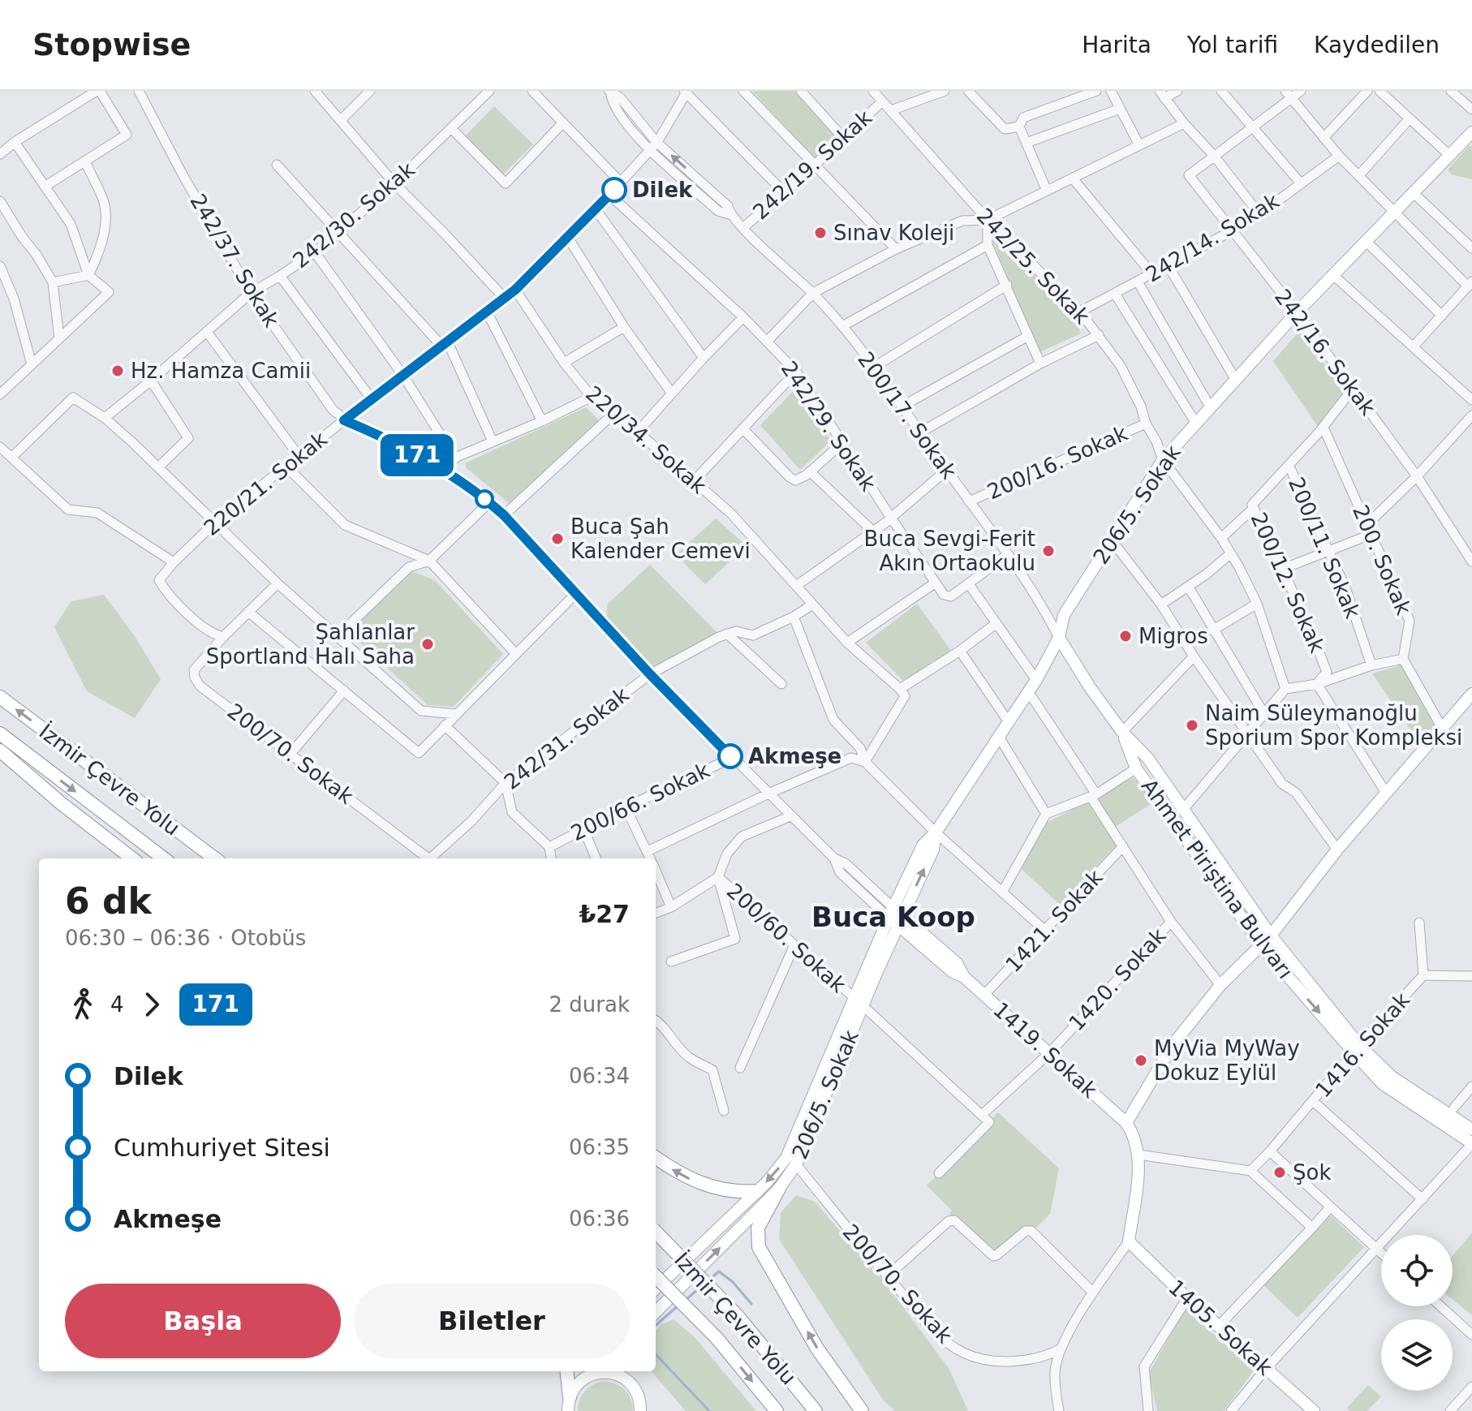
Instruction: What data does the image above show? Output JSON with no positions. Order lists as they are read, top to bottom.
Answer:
{
  "streets": {
    "highway": ["İzmir Çevre Yolu"],
    "main road": [
      "206/5. Sokak",
      "Ahmet Piriştina Bulvarı",
      "1419. Sokak",
      "1405. Sokak"
    ],
    "street": [
      "242/19. Sokak",
      "242/30. Sokak",
      "242/14. Sokak",
      "242/37. Sokak",
      "242/25. Sokak",
      "242/16. Sokak",
      "200/17. Sokak",
      "242/29. Sokak",
      "220/34. Sokak",
      "200/16. Sokak",
      "220/21. Sokak",
      "200/11. Sokak",
      "200. Sokak",
      "200/12. Sokak",
      "242/31. Sokak",
      "200/70. Sokak",
      "200/66. Sokak",
      "1421. Sokak",
      "200/60. Sokak",
      "1420. Sokak",
      "1416. Sokak"
    ]
  },
  "crossings": [
    ["242/19. Sokak", "242/25. Sokak"],
    ["242/19. Sokak", "200/17. Sokak"],
    ["242/30. Sokak", "242/37. Sokak"],
    ["242/14. Sokak", "242/25. Sokak"],
    ["242/14. Sokak", "242/16. Sokak"],
    ["242/37. Sokak", "220/21. Sokak"],
    ["242/25. Sokak", "200/16. Sokak"],
    ["242/25. Sokak", "206/5. Sokak"],
    ["242/16. Sokak", "206/5. Sokak"],
    ["200/17. Sokak", "200/16. Sokak"],
    ["200/17. Sokak", "220/21. Sokak"],
    ["200/17. Sokak", "206/5. Sokak"],
    ["200/17. Sokak", "Ahmet Piriştina Bulvarı"],
    ["242/29. Sokak", "220/21. Sokak"],
    ["220/34. Sokak", "220/21. Sokak"],
    ["220/21. Sokak", "200/70. Sokak"],
    ["206/5. Sokak", "200/70. Sokak"],
    ["206/5. Sokak", "Ahmet Piriştina Bulvarı"],
    ["206/5. Sokak", "200/60. Sokak"],
    ["206/5. Sokak", "1419. Sokak"],
    ["Ahmet Piriştina Bulvarı", "1416. Sokak"],
    ["1421. Sokak", "1419. Sokak"],
    ["200/60. Sokak", "1420. Sokak"],
    ["1420. Sokak", "1419. Sokak"]
  ],
  "districts": ["Buca Koop"],
  "places": [
    "Dilek",
    "Sınav Koleji",
    "Hz. Hamza Camii",
    "Buca Şah Kalender Cemevi",
    "Buca Sevgi-Ferit Akın Ortaokulu",
    "Migros",
    "Şahlanlar Sportland Halı Saha",
    "Naim Süleymanoğlu Sporium Spor Kompleksi",
    "Akmeşe",
    "MyVia MyWay Dokuz Eylül",
    "Şok"
  ],
  "lines": ["bus line 171"],
  "page": {
    "header": "Stopwise",
    "nav": ["Harita", "Yol tarifi", "Kaydedilen"],
    "on_map": "171",
    "heading": ["6 dk", "06:30 – 06:36 · Otobüs", "₺27"],
    "legs": ["4", "171", "2 durak"],
    "list": [
      {
        "name": "Dilek",
        "value": "06:34"
      },
      {
        "name": "Cumhuriyet Sitesi",
        "value": "06:35"
      },
      {
        "name": "Akmeşe",
        "value": "06:36"
      }
    ],
    "buttons": ["Başla", "Biletler"]
  }
}
